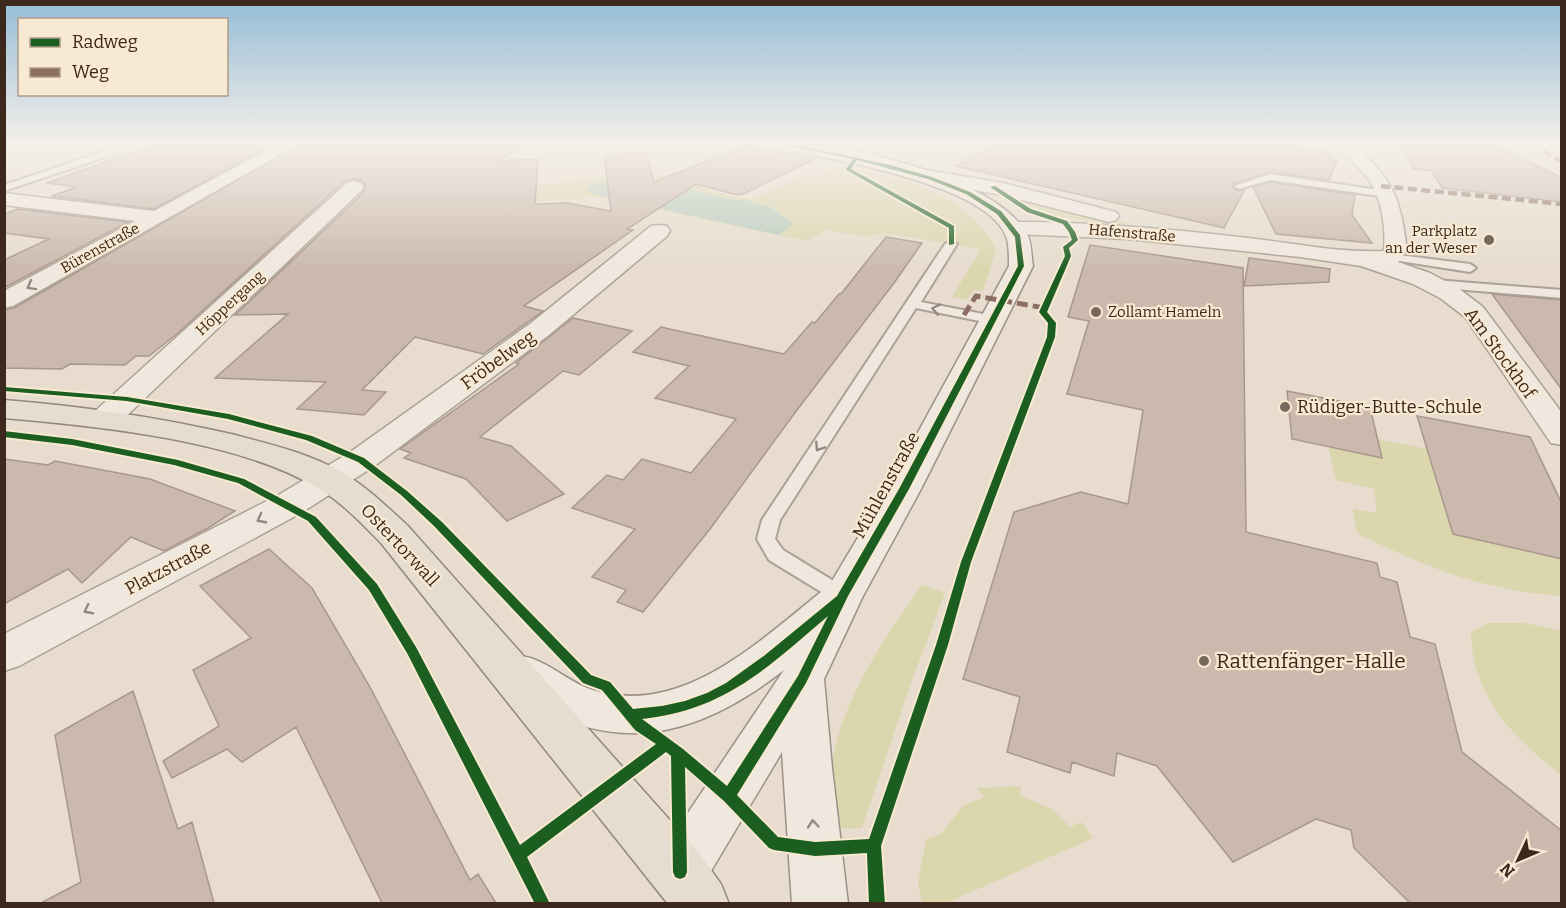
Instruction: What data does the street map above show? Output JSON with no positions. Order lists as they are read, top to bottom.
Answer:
{
  "streets": {
    "main road": ["Ostertorwall"],
    "street": [
      "Hafenstraße",
      "Bürenstraße",
      "Höppergang",
      "Am Stockhof",
      "Fröbelweg",
      "Mühlenstraße",
      "Platzstraße"
    ]
  },
  "crossings": [
    ["Hafenstraße", "Am Stockhof"],
    ["Hafenstraße", "Mühlenstraße"],
    ["Höppergang", "Ostertorwall"],
    ["Fröbelweg", "Ostertorwall"],
    ["Fröbelweg", "Platzstraße"],
    ["Mühlenstraße", "Ostertorwall"],
    ["Ostertorwall", "Platzstraße"]
  ],
  "one_way": ["Bürenstraße", "Platzstraße"],
  "places": [
    "Parkplatz an der Weser",
    "Zollamt Hameln",
    "Rüdiger-Butte-Schule",
    "Rattenfänger-Halle"
  ],
  "legend": ["Radweg", "Weg"],
  "north": "bottom left"
}
